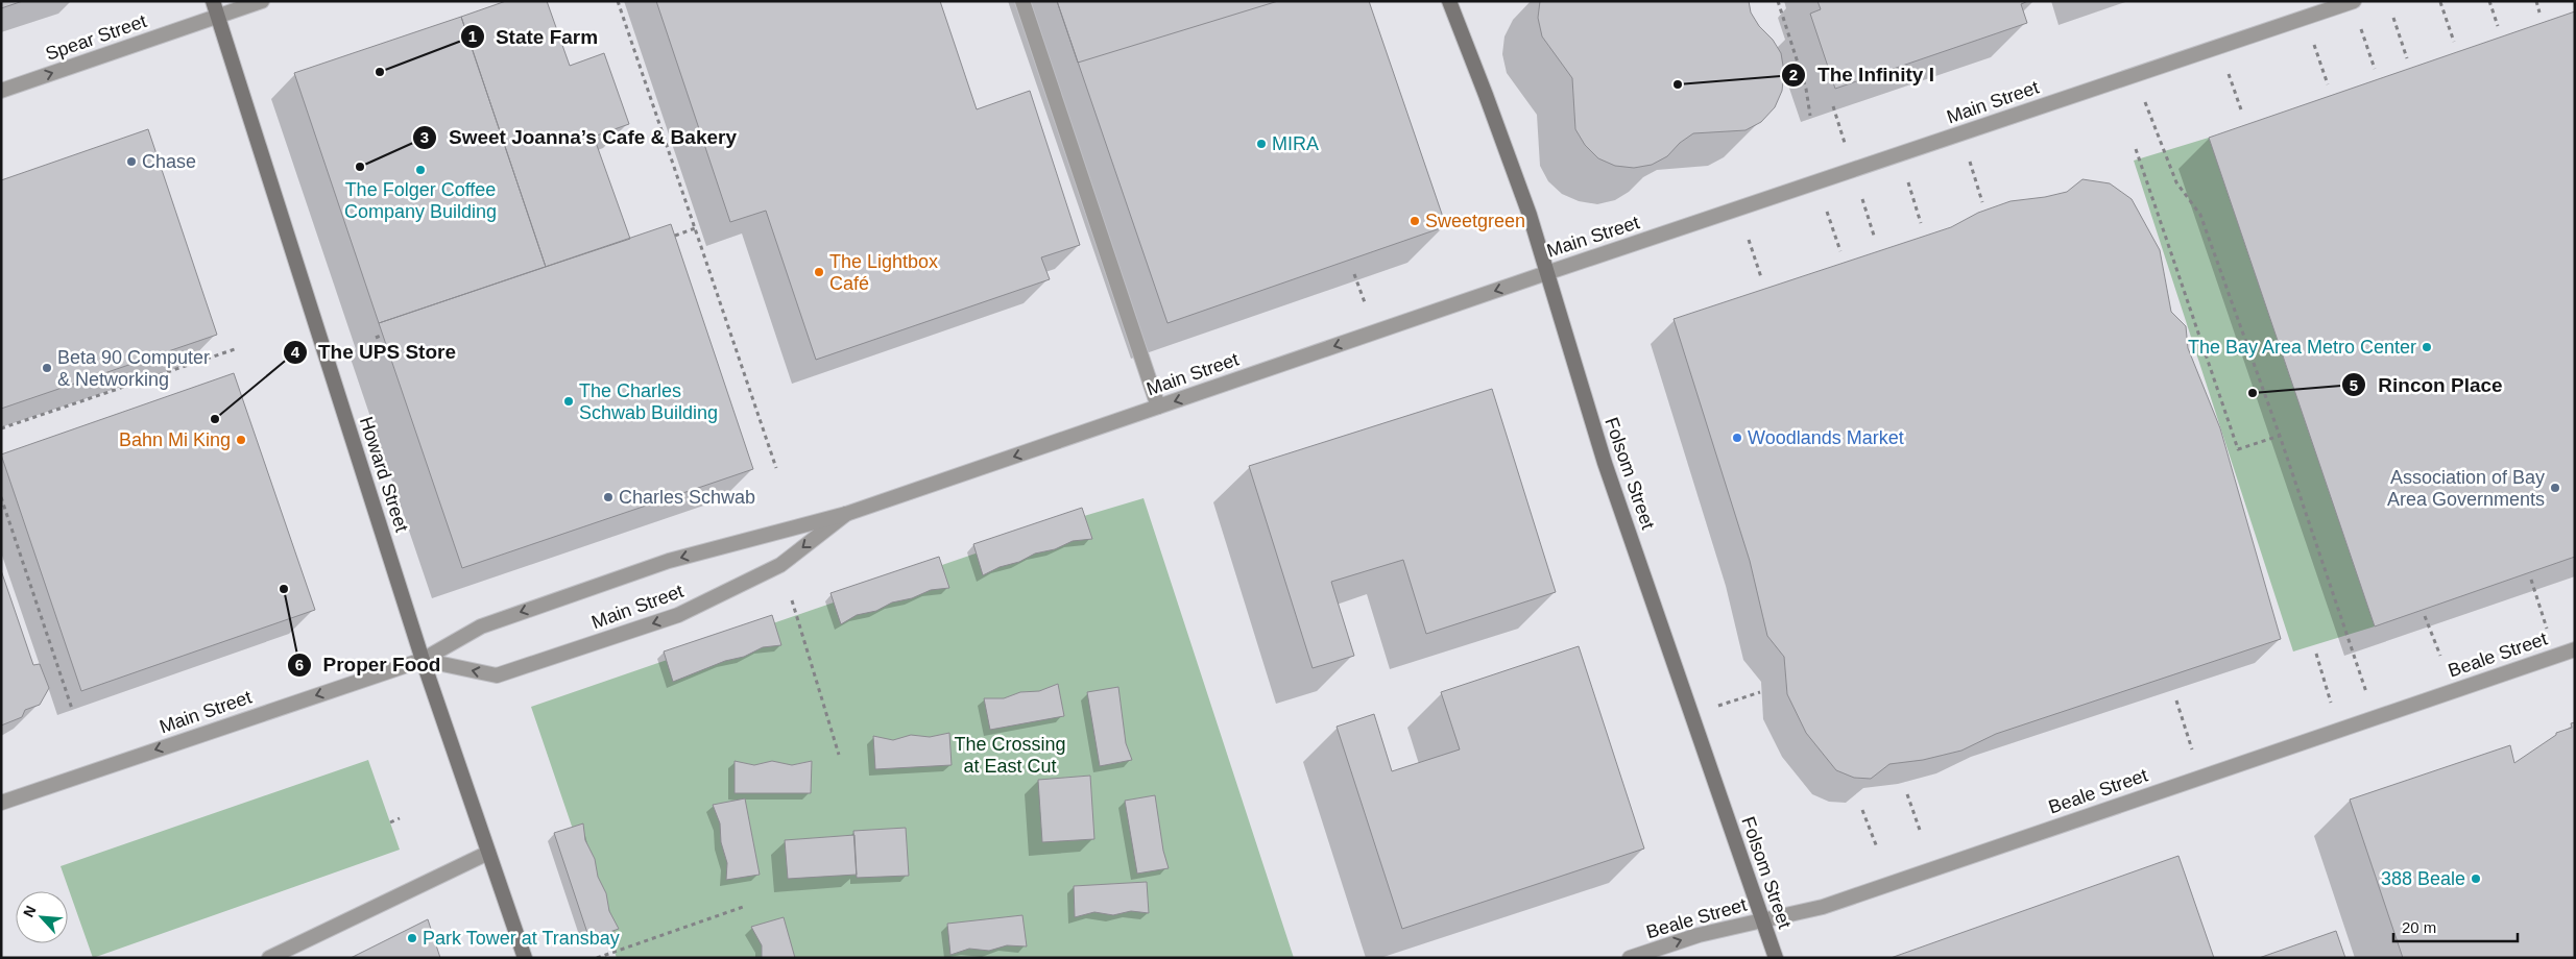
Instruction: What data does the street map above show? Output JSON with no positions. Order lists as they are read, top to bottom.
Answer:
{
  "streets": {
    "main road": ["Folsom Street", "Howard Street"],
    "street": ["Spear Street", "Main Street", "Beale Street"]
  },
  "crossings": [
    ["Spear Street", "Howard Street"],
    ["Main Street", "Folsom Street"],
    ["Main Street", "Howard Street"],
    ["Folsom Street", "Beale Street"]
  ],
  "one_way": ["Spear Street", "Main Street"],
  "parks": ["The Crossing at East Cut"],
  "places": [
    "State Farm",
    "The Infinity I",
    "MIRA",
    "Chase",
    "Sweet Joanna’s Cafe & Bakery",
    "The Folger Coffee Company Building",
    "Sweetgreen",
    "The Lightbox Café",
    "The Bay Area Metro Center",
    "Beta 90 Computer & Networking",
    "Rincon Place",
    "The Charles Schwab Building",
    "The UPS Store",
    "Woodlands Market",
    "Bahn Mi King",
    "Association of Bay Area Governments",
    "Charles Schwab",
    "Proper Food",
    "388 Beale",
    "Park Tower at Transbay"
  ],
  "scale_bar": "20 m",
  "north": "top left"
}
